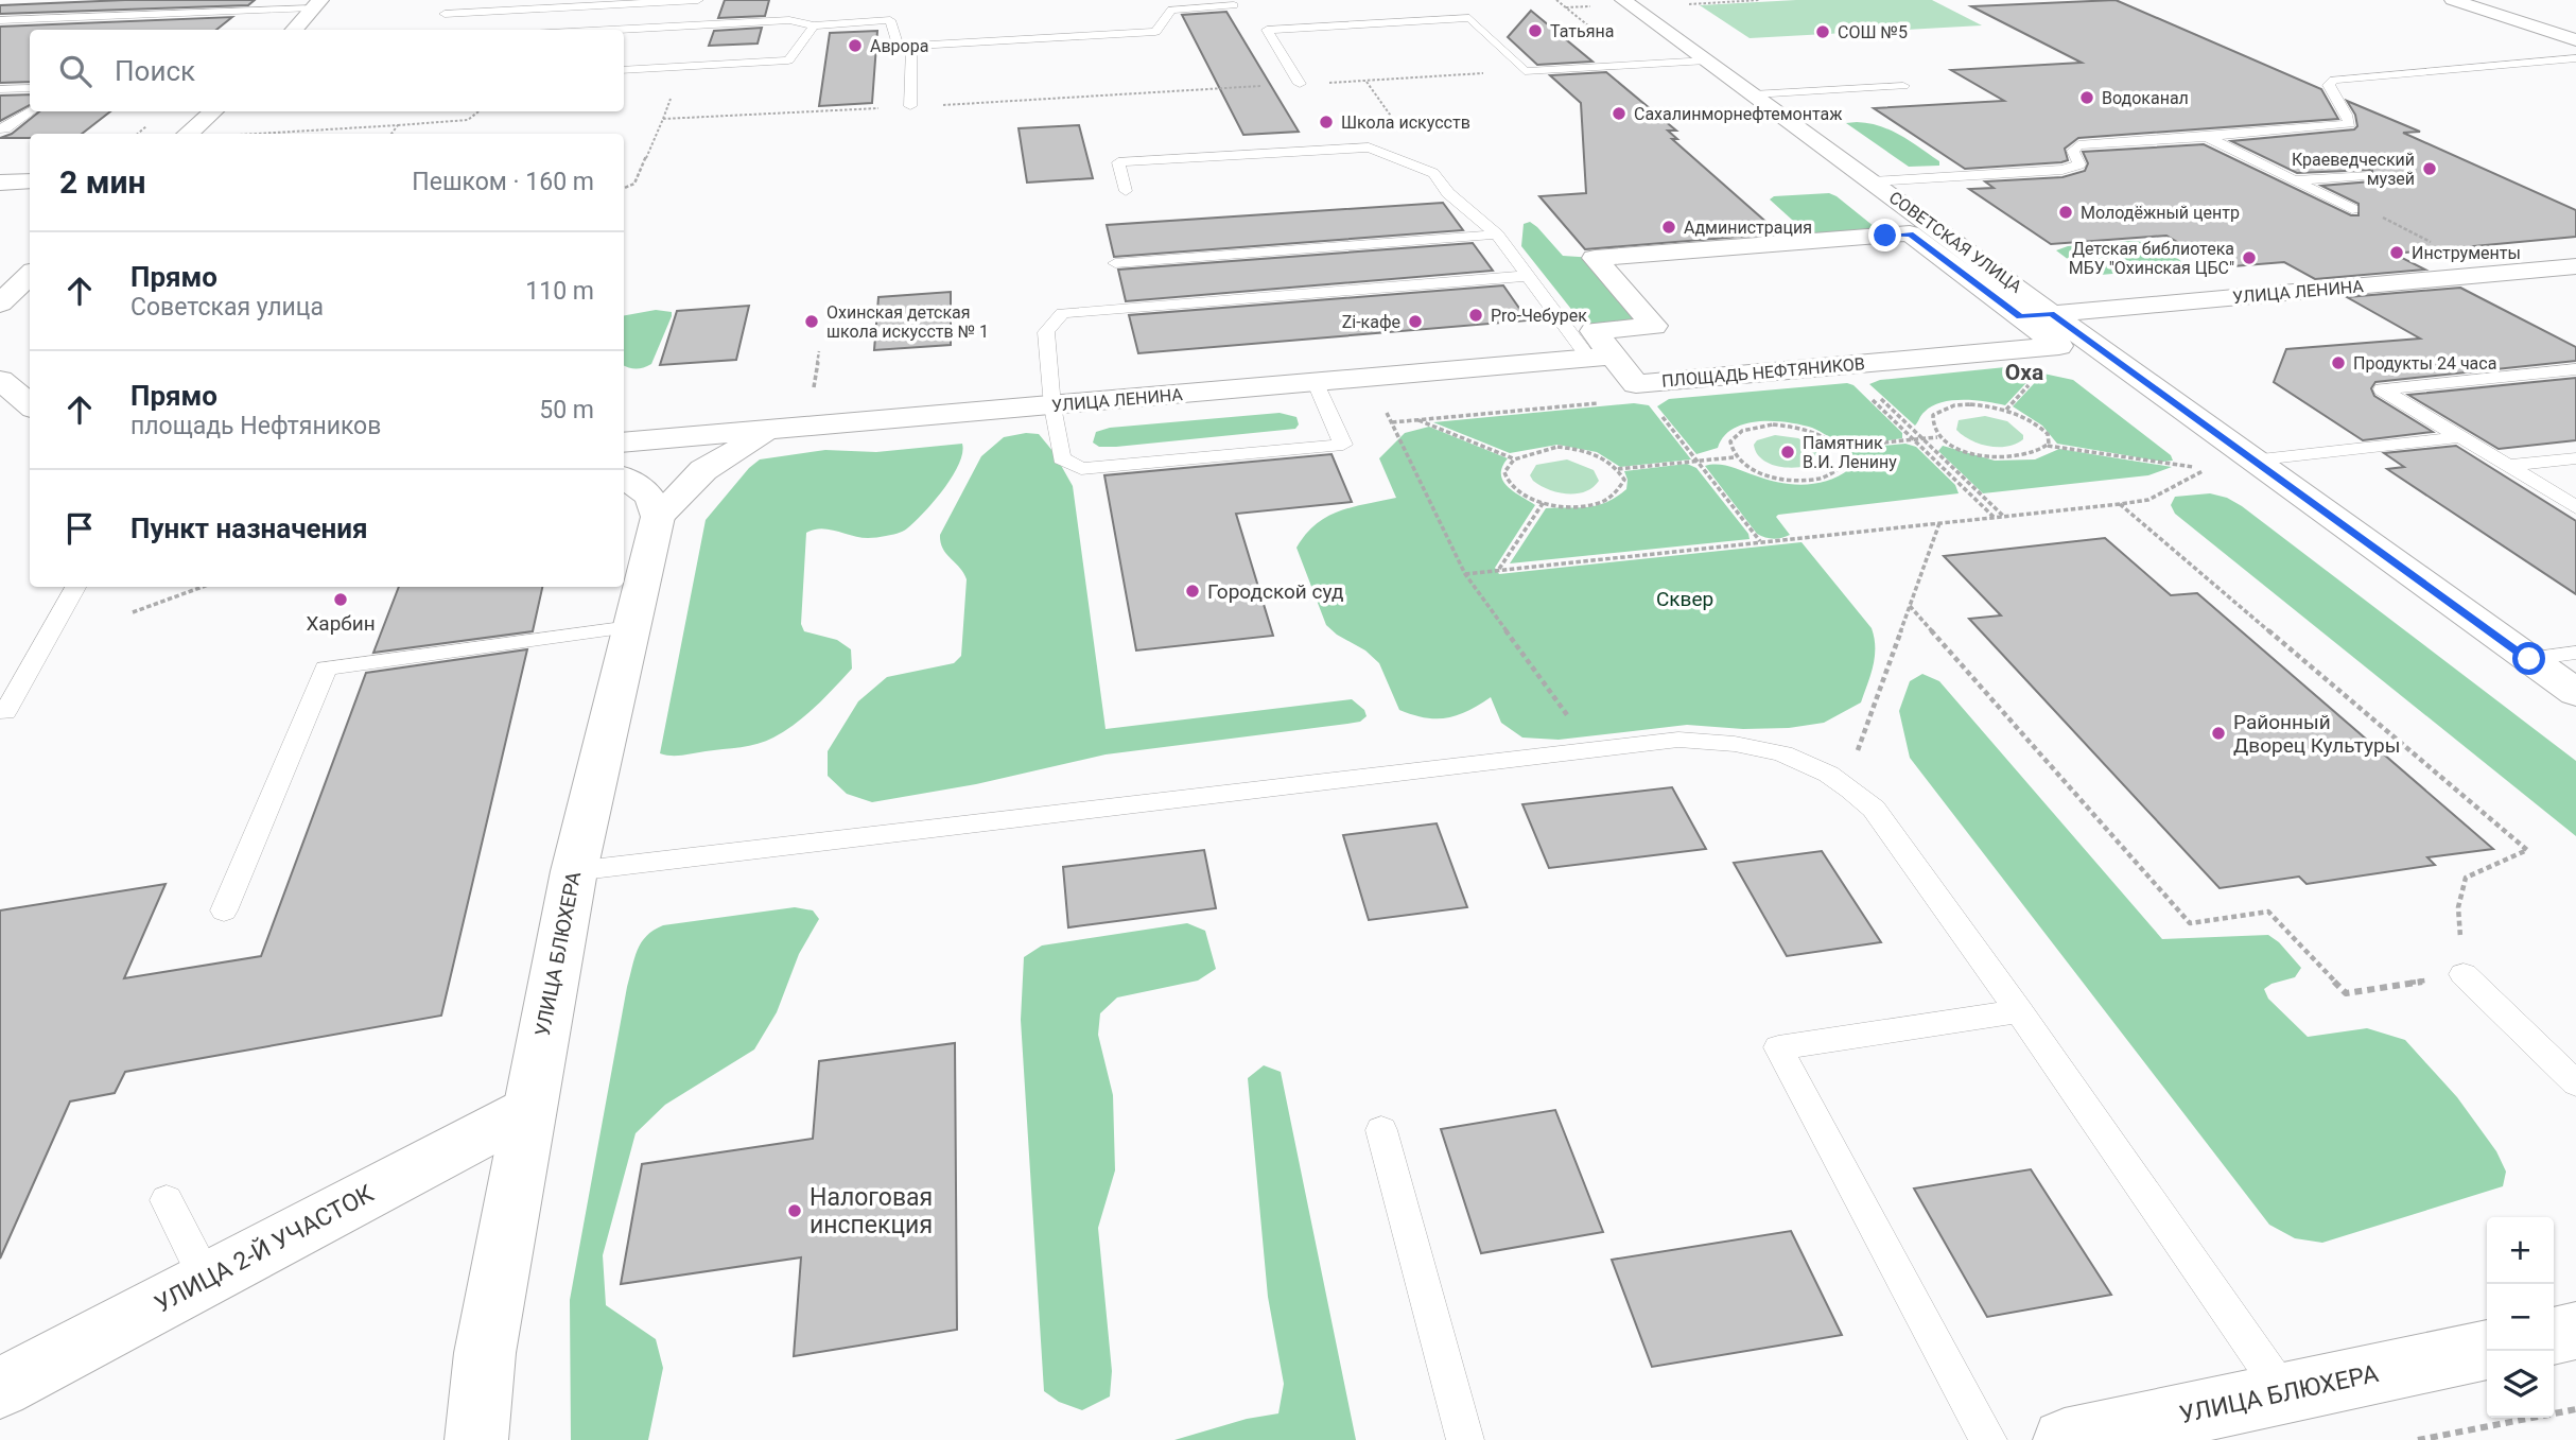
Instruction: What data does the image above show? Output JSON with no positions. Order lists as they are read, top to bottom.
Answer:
{
  "streets": {
    "street": [
      "СОВЕТСКАЯ УЛИЦА",
      "УЛИЦА ЛЕНИНА",
      "ПЛОЩАДЬ НЕФТЯНИКОВ",
      "УЛИЦА БЛЮХЕРА",
      "УЛИЦА 2-Й УЧАСТОК"
    ]
  },
  "crossings": [
    ["СОВЕТСКАЯ УЛИЦА", "УЛИЦА ЛЕНИНА"],
    ["УЛИЦА ЛЕНИНА", "ПЛОЩАДЬ НЕФТЯНИКОВ"],
    ["УЛИЦА БЛЮХЕРА", "УЛИЦА 2-Й УЧАСТОК"]
  ],
  "districts": ["Оха"],
  "parks": ["Сквер"],
  "places": [
    "Татьяна",
    "СОШ №5",
    "Аврора",
    "Водоканал",
    "Сахалинморнефтемонтаж",
    "Школа искусств",
    "Краеведческий музей",
    "Молодёжный центр",
    "Администрация",
    "Инструменты",
    "Детская библиотека МБУ \"Охинская ЦБС\"",
    "Pro-Чебурек",
    "Охинская детская школа искусств № 1",
    "Zi-кафе",
    "Продукты 24 часа",
    "Памятник В.И. Ленину",
    "Городской суд",
    "Харбин",
    "Районный Дворец Культуры",
    "Налоговая инспекция"
  ],
  "page": {
    "search": "Поиск",
    "heading": ["2 мин", "Пешком · 160 m"],
    "list": [
      ["Прямо", "Советская улица", "110 m"],
      ["Прямо", "площадь Нефтяников", "50 m"],
      "Пункт назначения"
    ],
    "map_buttons": ["+", "−"]
  }
}
